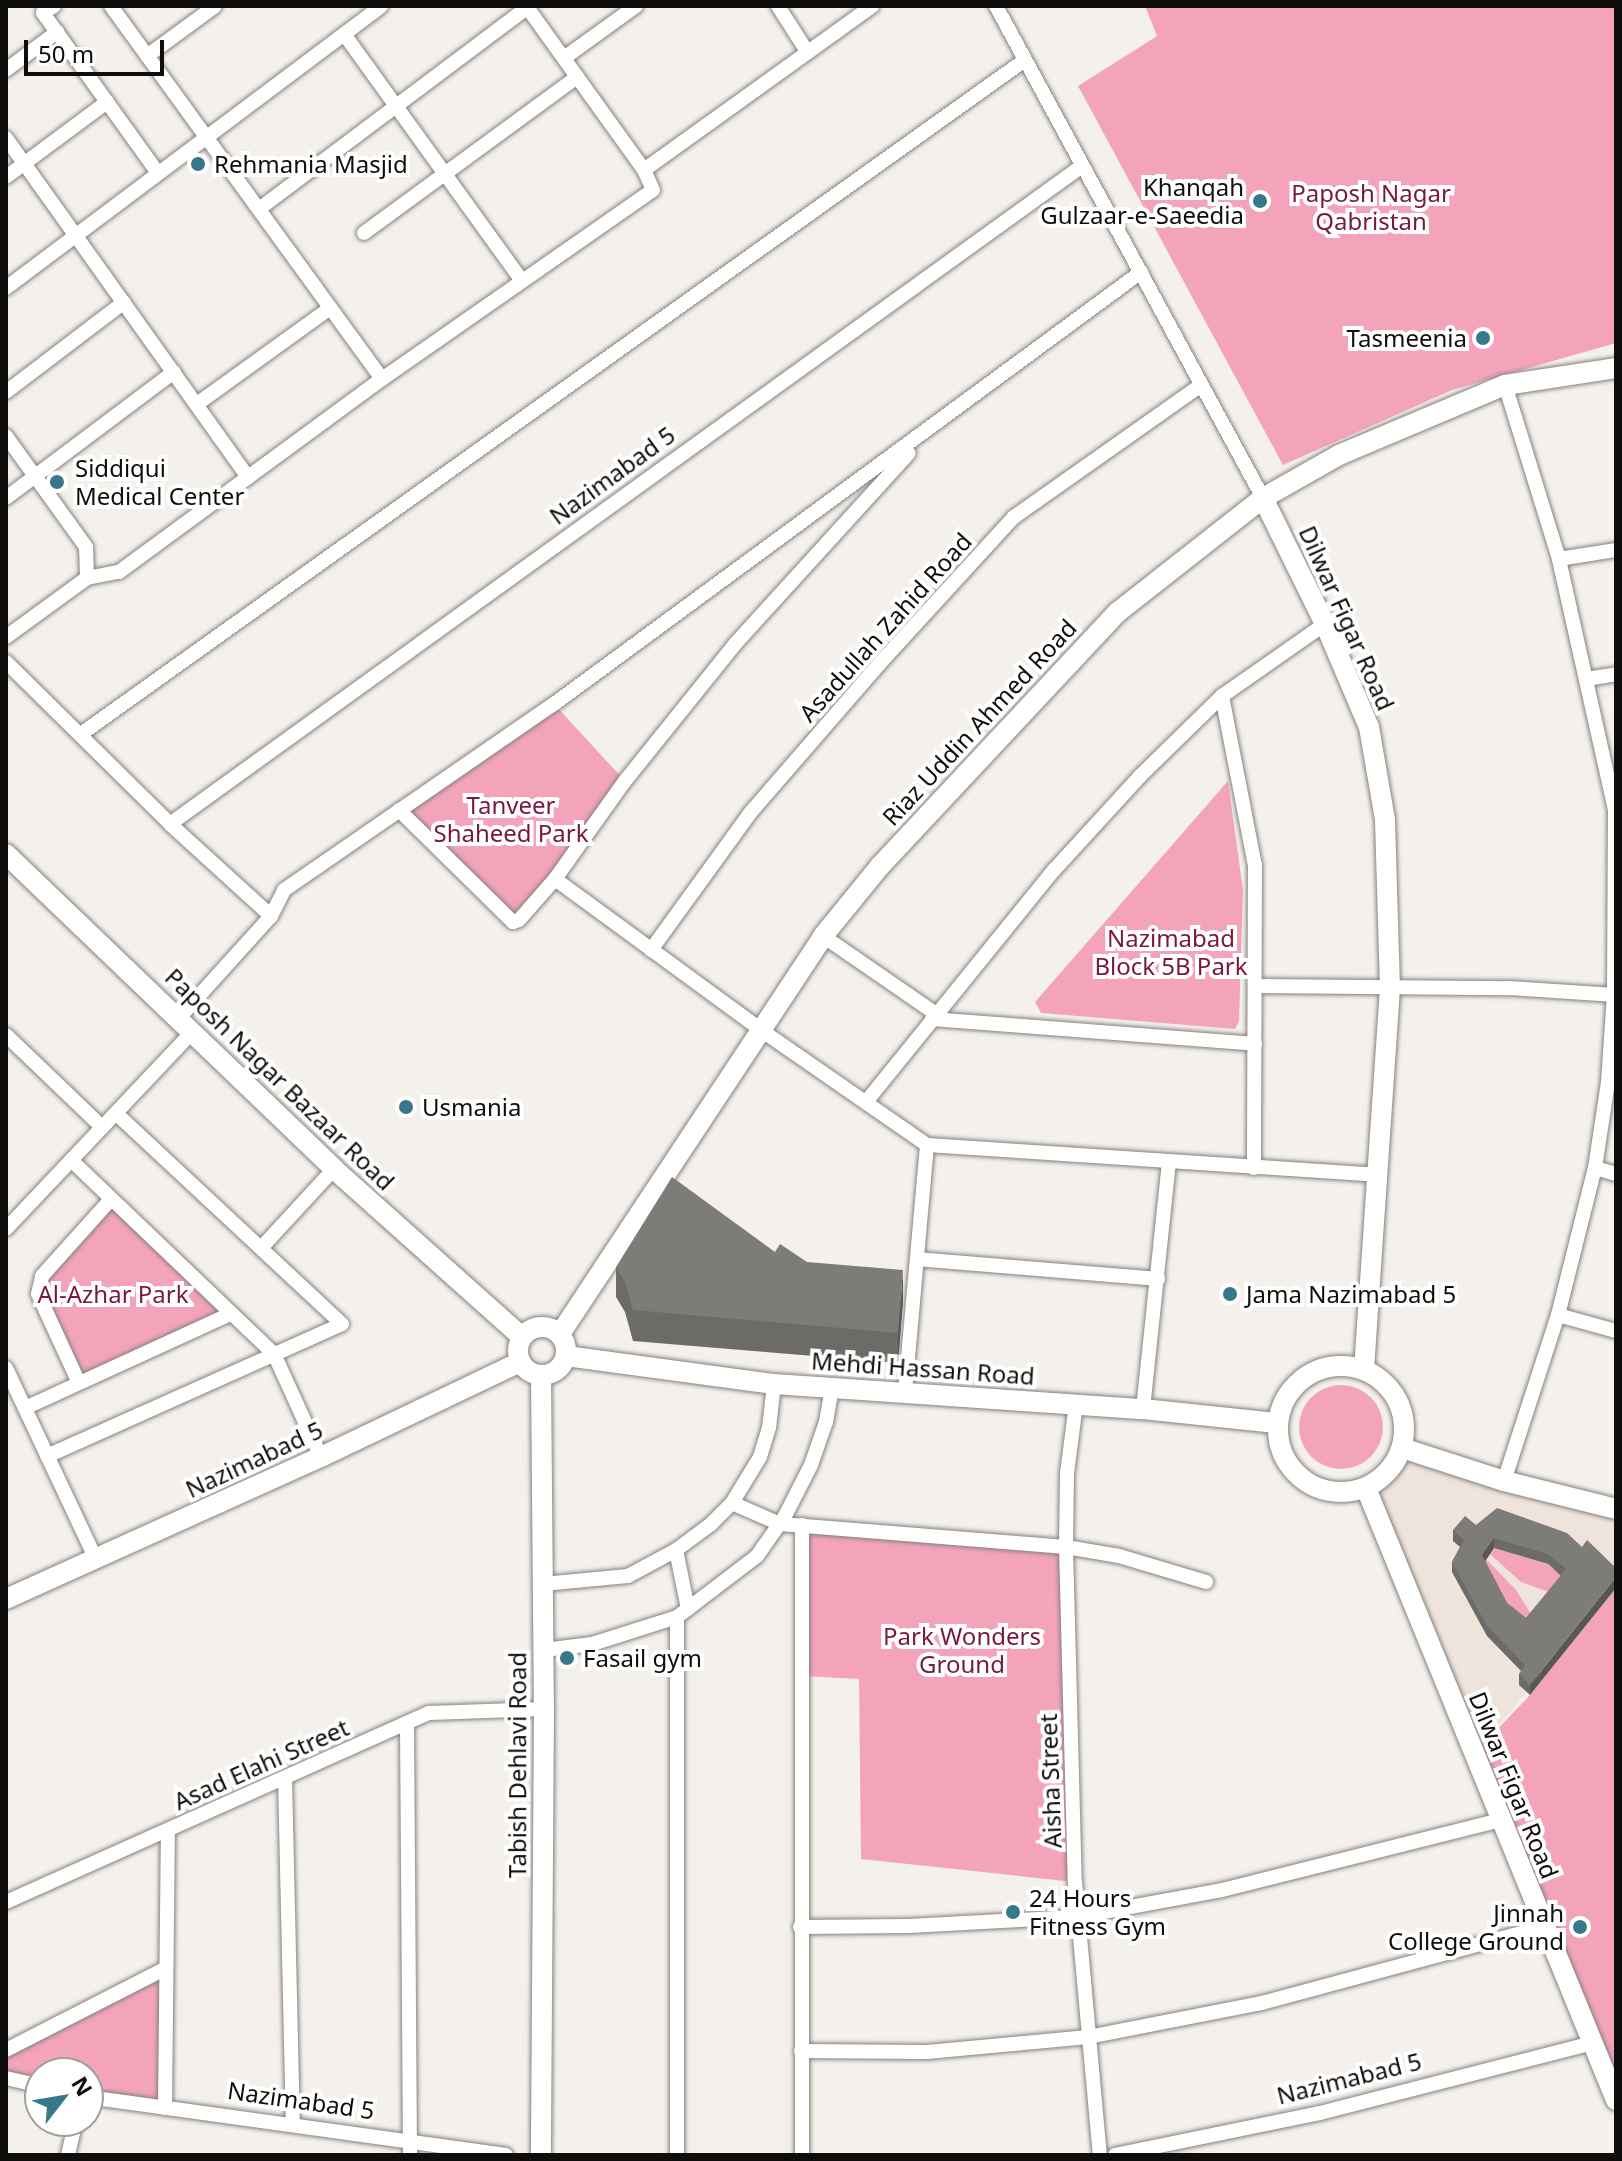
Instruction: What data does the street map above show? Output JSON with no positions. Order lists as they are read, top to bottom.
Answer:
{
  "streets": {
    "street": [
      "Nazimabad 5",
      "Dilwar Figar Road",
      "Asadullah Zahid Road",
      "Riaz Uddin Ahmed Road",
      "Paposh Nagar Bazaar Road",
      "Mehdi Hassan Road",
      "Asad Elahi Street",
      "Tabish Dehlavi Road",
      "Aisha Street"
    ]
  },
  "crossings": [
    ["Nazimabad 5", "Dilwar Figar Road"],
    ["Nazimabad 5", "Riaz Uddin Ahmed Road"],
    ["Nazimabad 5", "Paposh Nagar Bazaar Road"],
    ["Nazimabad 5", "Mehdi Hassan Road"],
    ["Nazimabad 5", "Tabish Dehlavi Road"],
    ["Dilwar Figar Road", "Asadullah Zahid Road"],
    ["Dilwar Figar Road", "Riaz Uddin Ahmed Road"],
    ["Dilwar Figar Road", "Mehdi Hassan Road"],
    ["Riaz Uddin Ahmed Road", "Paposh Nagar Bazaar Road"],
    ["Riaz Uddin Ahmed Road", "Mehdi Hassan Road"],
    ["Riaz Uddin Ahmed Road", "Tabish Dehlavi Road"],
    ["Paposh Nagar Bazaar Road", "Mehdi Hassan Road"],
    ["Paposh Nagar Bazaar Road", "Tabish Dehlavi Road"],
    ["Mehdi Hassan Road", "Tabish Dehlavi Road"],
    ["Mehdi Hassan Road", "Aisha Street"],
    ["Asad Elahi Street", "Tabish Dehlavi Road"]
  ],
  "parks": [
    "Paposh Nagar Qabristan",
    "Tanveer Shaheed Park",
    "Nazimabad Block 5B Park",
    "Al-Azhar Park",
    "Park Wonders Ground"
  ],
  "places": [
    "Rehmania Masjid",
    "Khanqah Gulzaar-e-Saeedia",
    "Tasmeenia",
    "Siddiqui Medical Center",
    "Usmania",
    "Jama Nazimabad 5",
    "Fasail gym",
    "24 Hours Fitness Gym",
    "Jinnah College Ground"
  ],
  "scale_bar": "50 m",
  "north": "top right"
}
